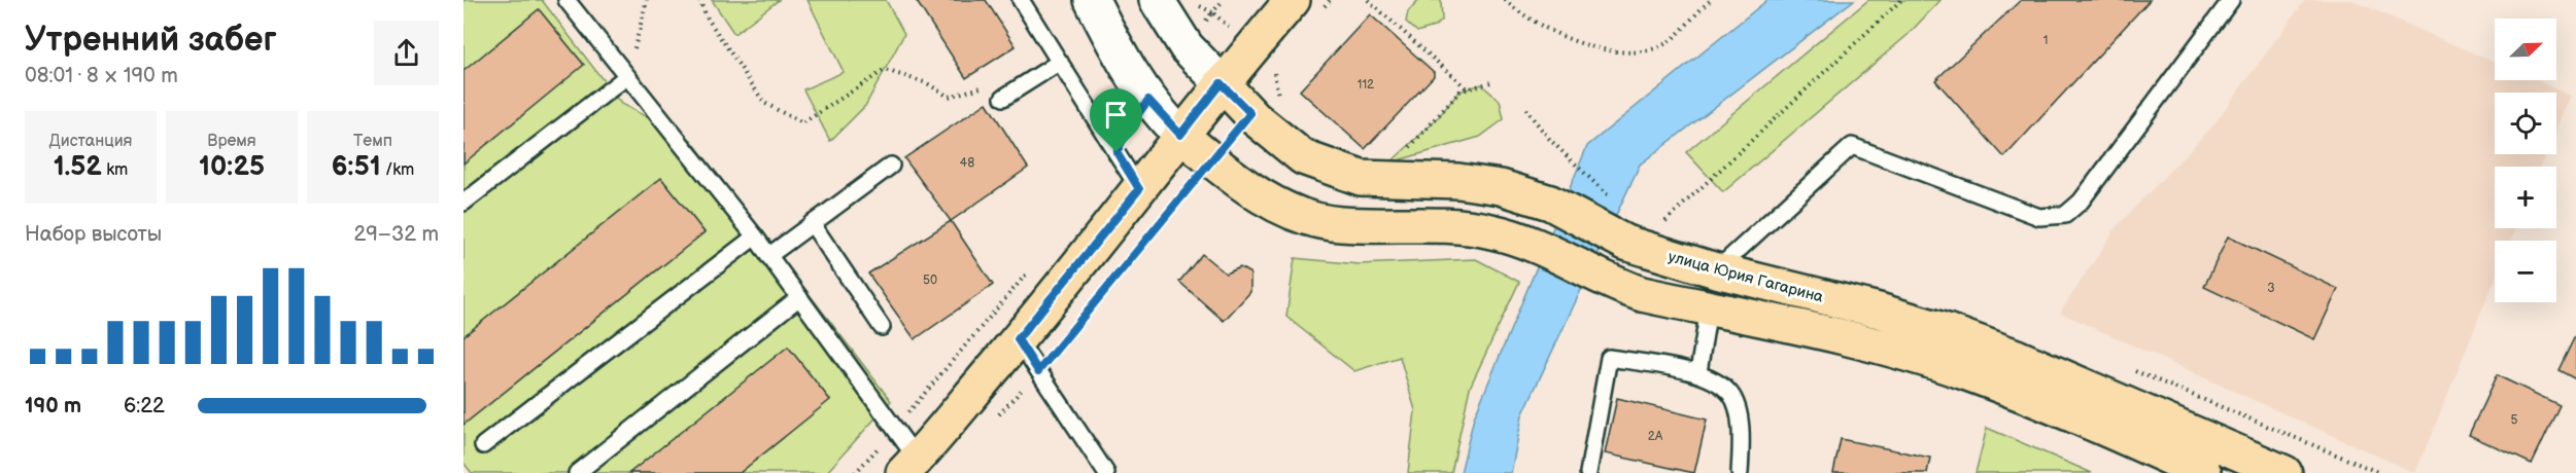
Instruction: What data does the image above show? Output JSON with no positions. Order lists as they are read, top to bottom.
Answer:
{
  "streets": {
    "main road": ["улица Юрия Гагарина"]
  },
  "house_numbers": [
    "1",
    "112",
    "48",
    "50",
    "3",
    "5",
    "2А"
  ],
  "north": "top right",
  "page": {
    "heading": ["Утренний забег", "08:01 · 8 × 190 m"],
    "map_buttons": ["+", "−"],
    "stats": [
      ["Дистанция", "1.52 km"],
      ["Время", "10:25"],
      ["Темп", "6:51 /km"]
    ],
    "chart": ["Набор высоты", "29–32 m"],
    "list": [
      {
        "name": "190 m",
        "note": "6:22"
      }
    ]
  }
}
